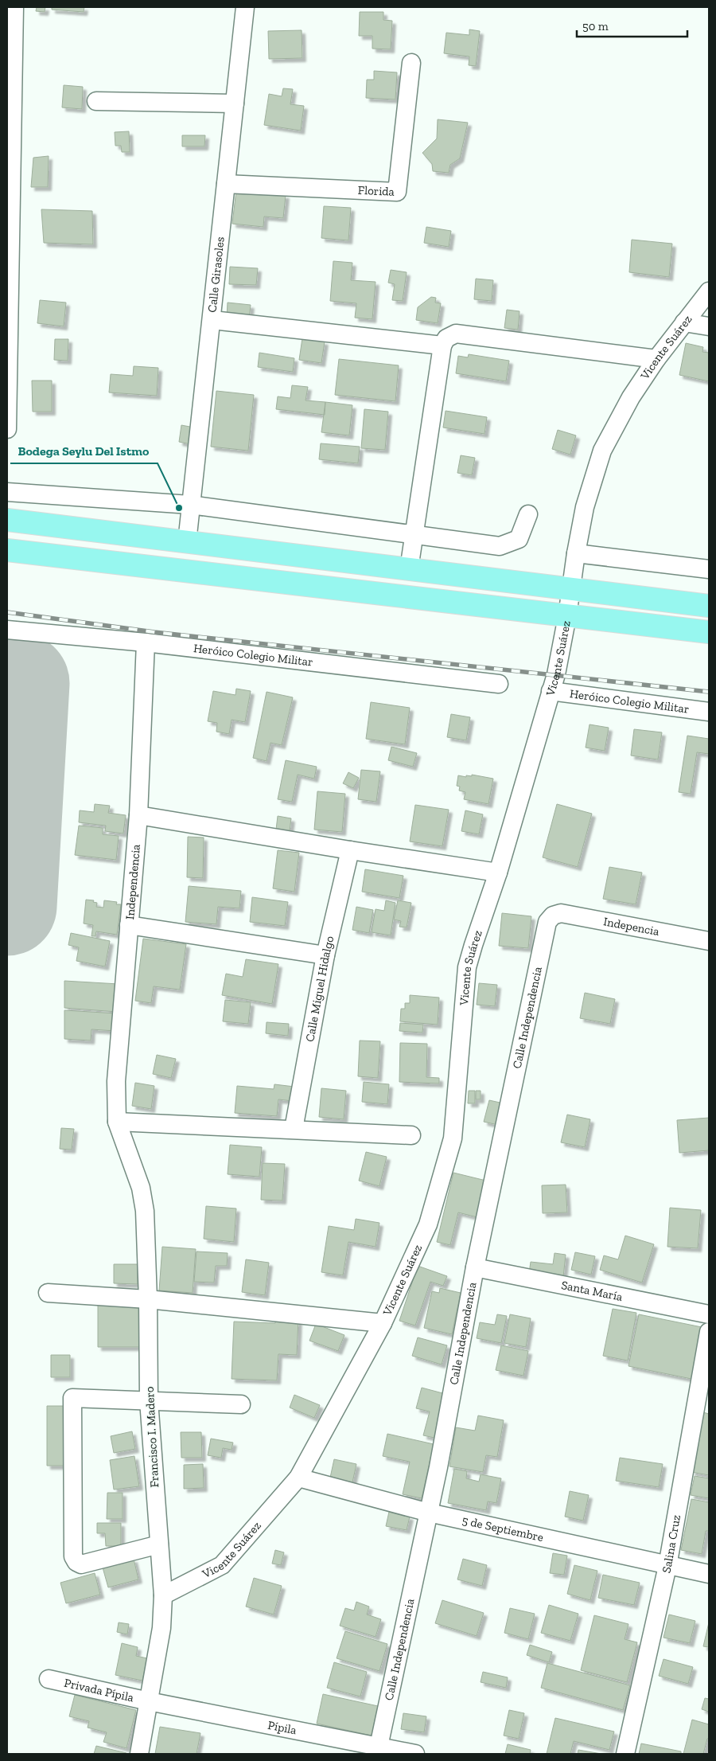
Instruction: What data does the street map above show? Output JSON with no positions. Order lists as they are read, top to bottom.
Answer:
{
  "streets": {
    "street": [
      "Florida",
      "Calle Girasoles",
      "Vicente Suárez",
      "Heróico Colegio Militar",
      "Independencia",
      "Indepencia",
      "Calle Miguel Hidalgo",
      "Calle Independencia",
      "Santa María",
      "Francisco I. Madero",
      "5 de Septiembre",
      "Salina Cruz",
      "Privada Pípila",
      "Pípila"
    ]
  },
  "crossings": [
    ["Florida", "Calle Girasoles"],
    ["Vicente Suárez", "Heróico Colegio Militar"],
    ["Vicente Suárez", "Francisco I. Madero"],
    ["Vicente Suárez", "5 de Septiembre"],
    ["Heróico Colegio Militar", "Independencia"],
    ["Independencia", "Francisco I. Madero"],
    ["Indepencia", "Calle Independencia"],
    ["Calle Independencia", "Santa María"],
    ["Calle Independencia", "5 de Septiembre"],
    ["Calle Independencia", "Pípila"],
    ["Francisco I. Madero", "Privada Pípila"],
    ["Francisco I. Madero", "Pípila"],
    ["5 de Septiembre", "Salina Cruz"],
    ["Privada Pípila", "Pípila"]
  ],
  "places": ["Bodega Seylu Del Istmo"],
  "scale_bar": "50 m"
}
